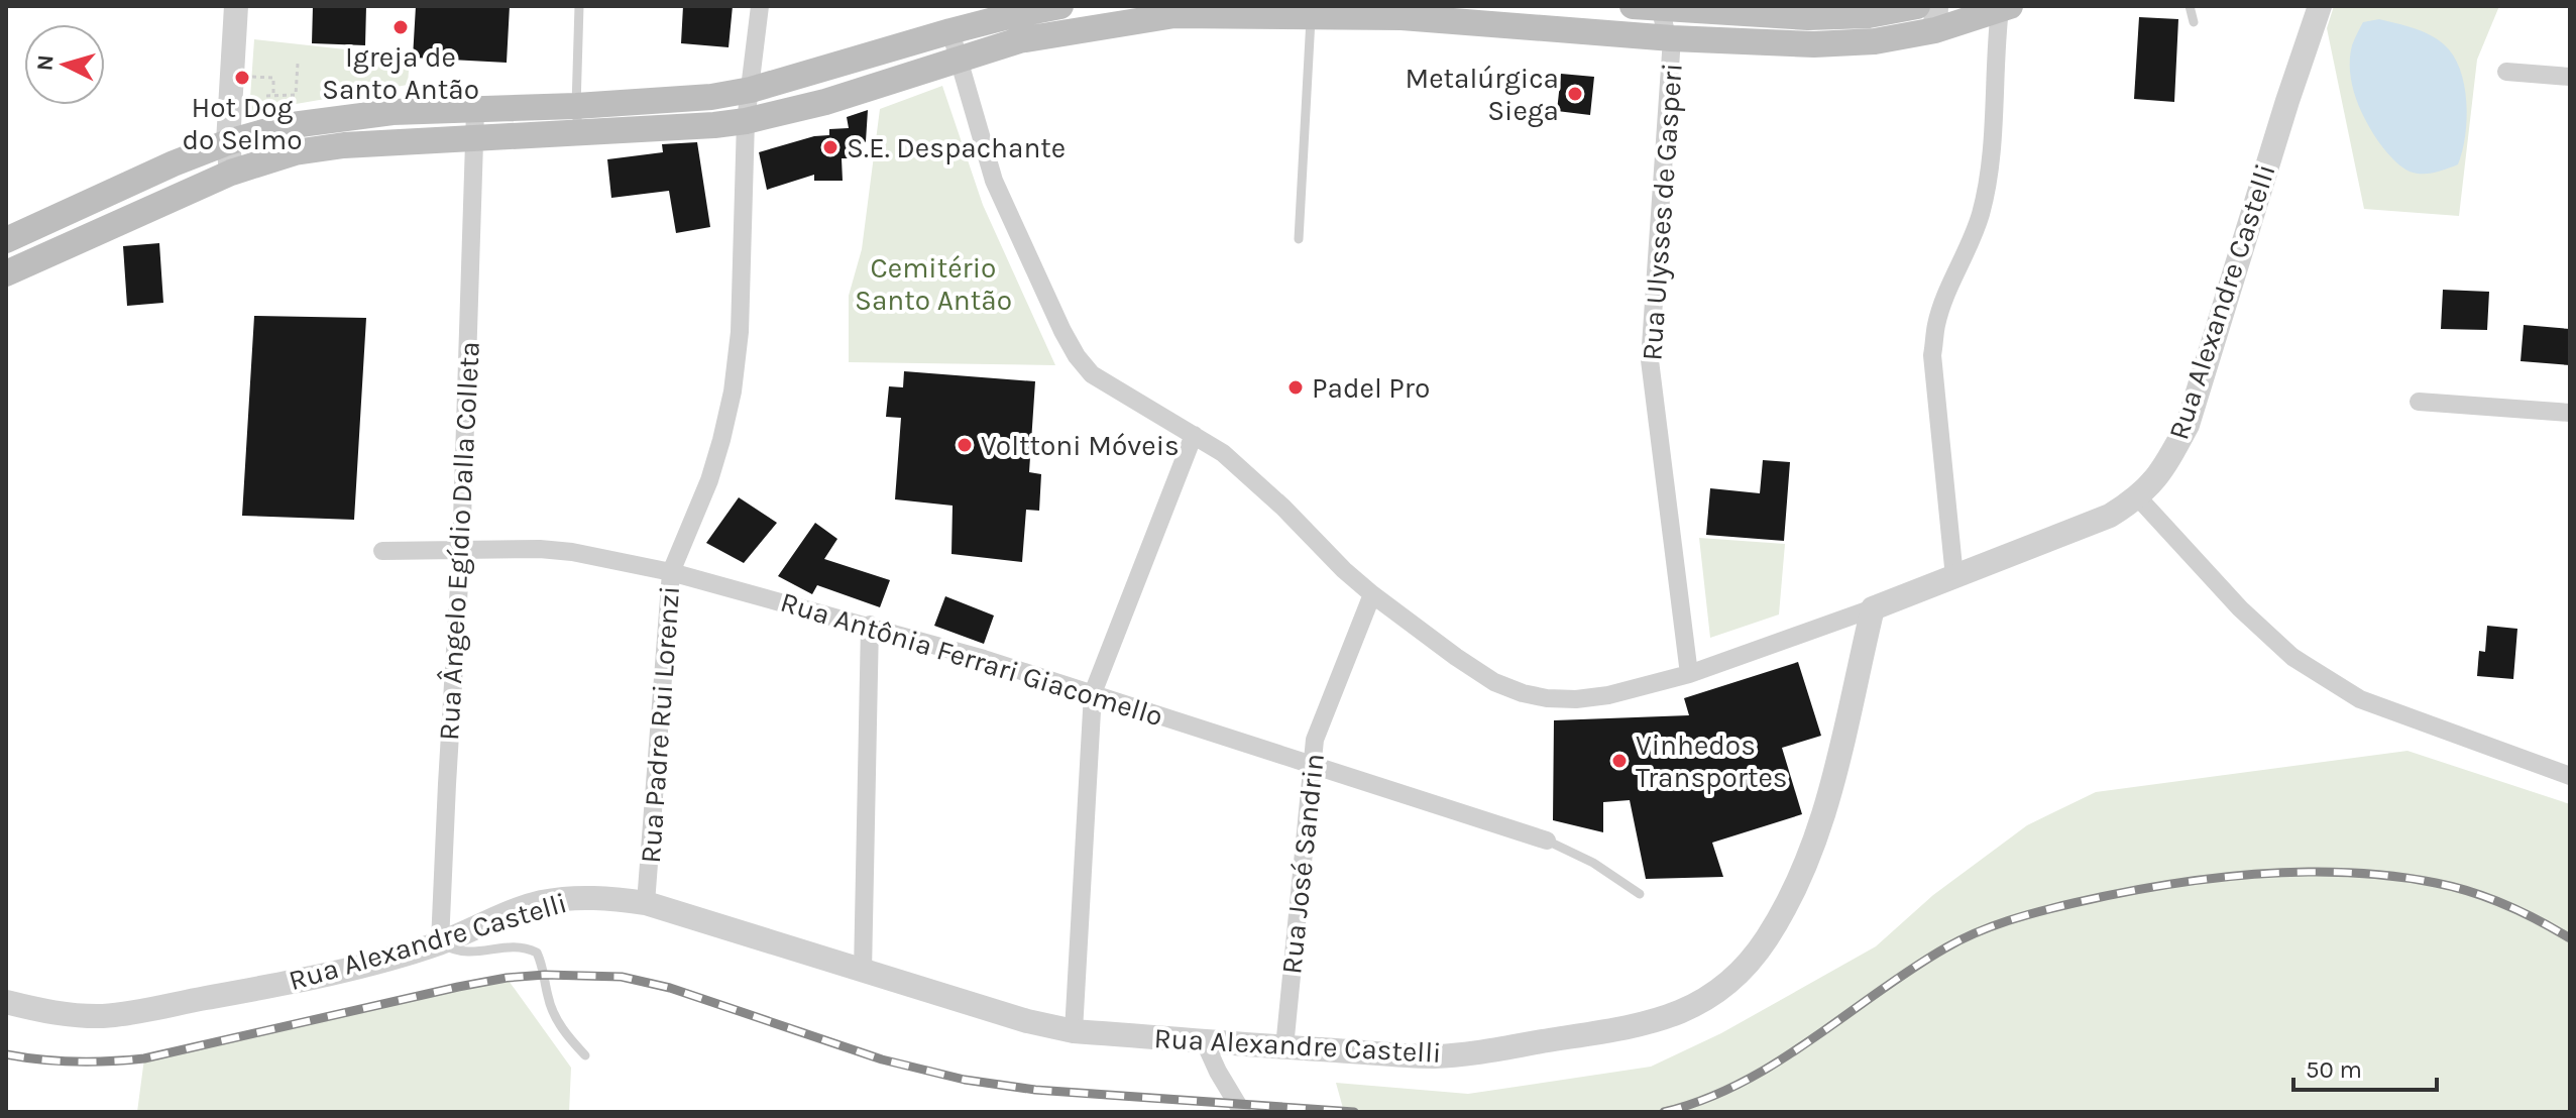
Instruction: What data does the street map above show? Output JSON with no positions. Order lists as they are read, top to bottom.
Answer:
{
  "streets": {
    "street": [
      "Rua Ulysses de Gasperi",
      "Rua Alexandre Castelli",
      "Rua Ângelo Egídio Dalla Colleta",
      "Rua Antônia Ferrari Giacomello",
      "Rua Padre Rui Lorenzi",
      "Rua José Sandrin"
    ]
  },
  "crossings": [
    ["Rua Alexandre Castelli", "Rua Ângelo Egídio Dalla Colleta"],
    ["Rua Alexandre Castelli", "Rua Padre Rui Lorenzi"],
    ["Rua Alexandre Castelli", "Rua José Sandrin"],
    ["Rua Ângelo Egídio Dalla Colleta", "Rua Antônia Ferrari Giacomello"],
    ["Rua Antônia Ferrari Giacomello", "Rua Padre Rui Lorenzi"],
    ["Rua Antônia Ferrari Giacomello", "Rua José Sandrin"]
  ],
  "parks": ["Cemitério Santo Antão"],
  "places": [
    "Igreja de Santo Antão",
    "Hot Dog do Selmo",
    "Metalúrgica Siega",
    "S.E. Despachante",
    "Padel Pro",
    "Volttoni Móveis",
    "Vinhedos Transportes"
  ],
  "scale_bar": "50 m",
  "north": "left"
}
